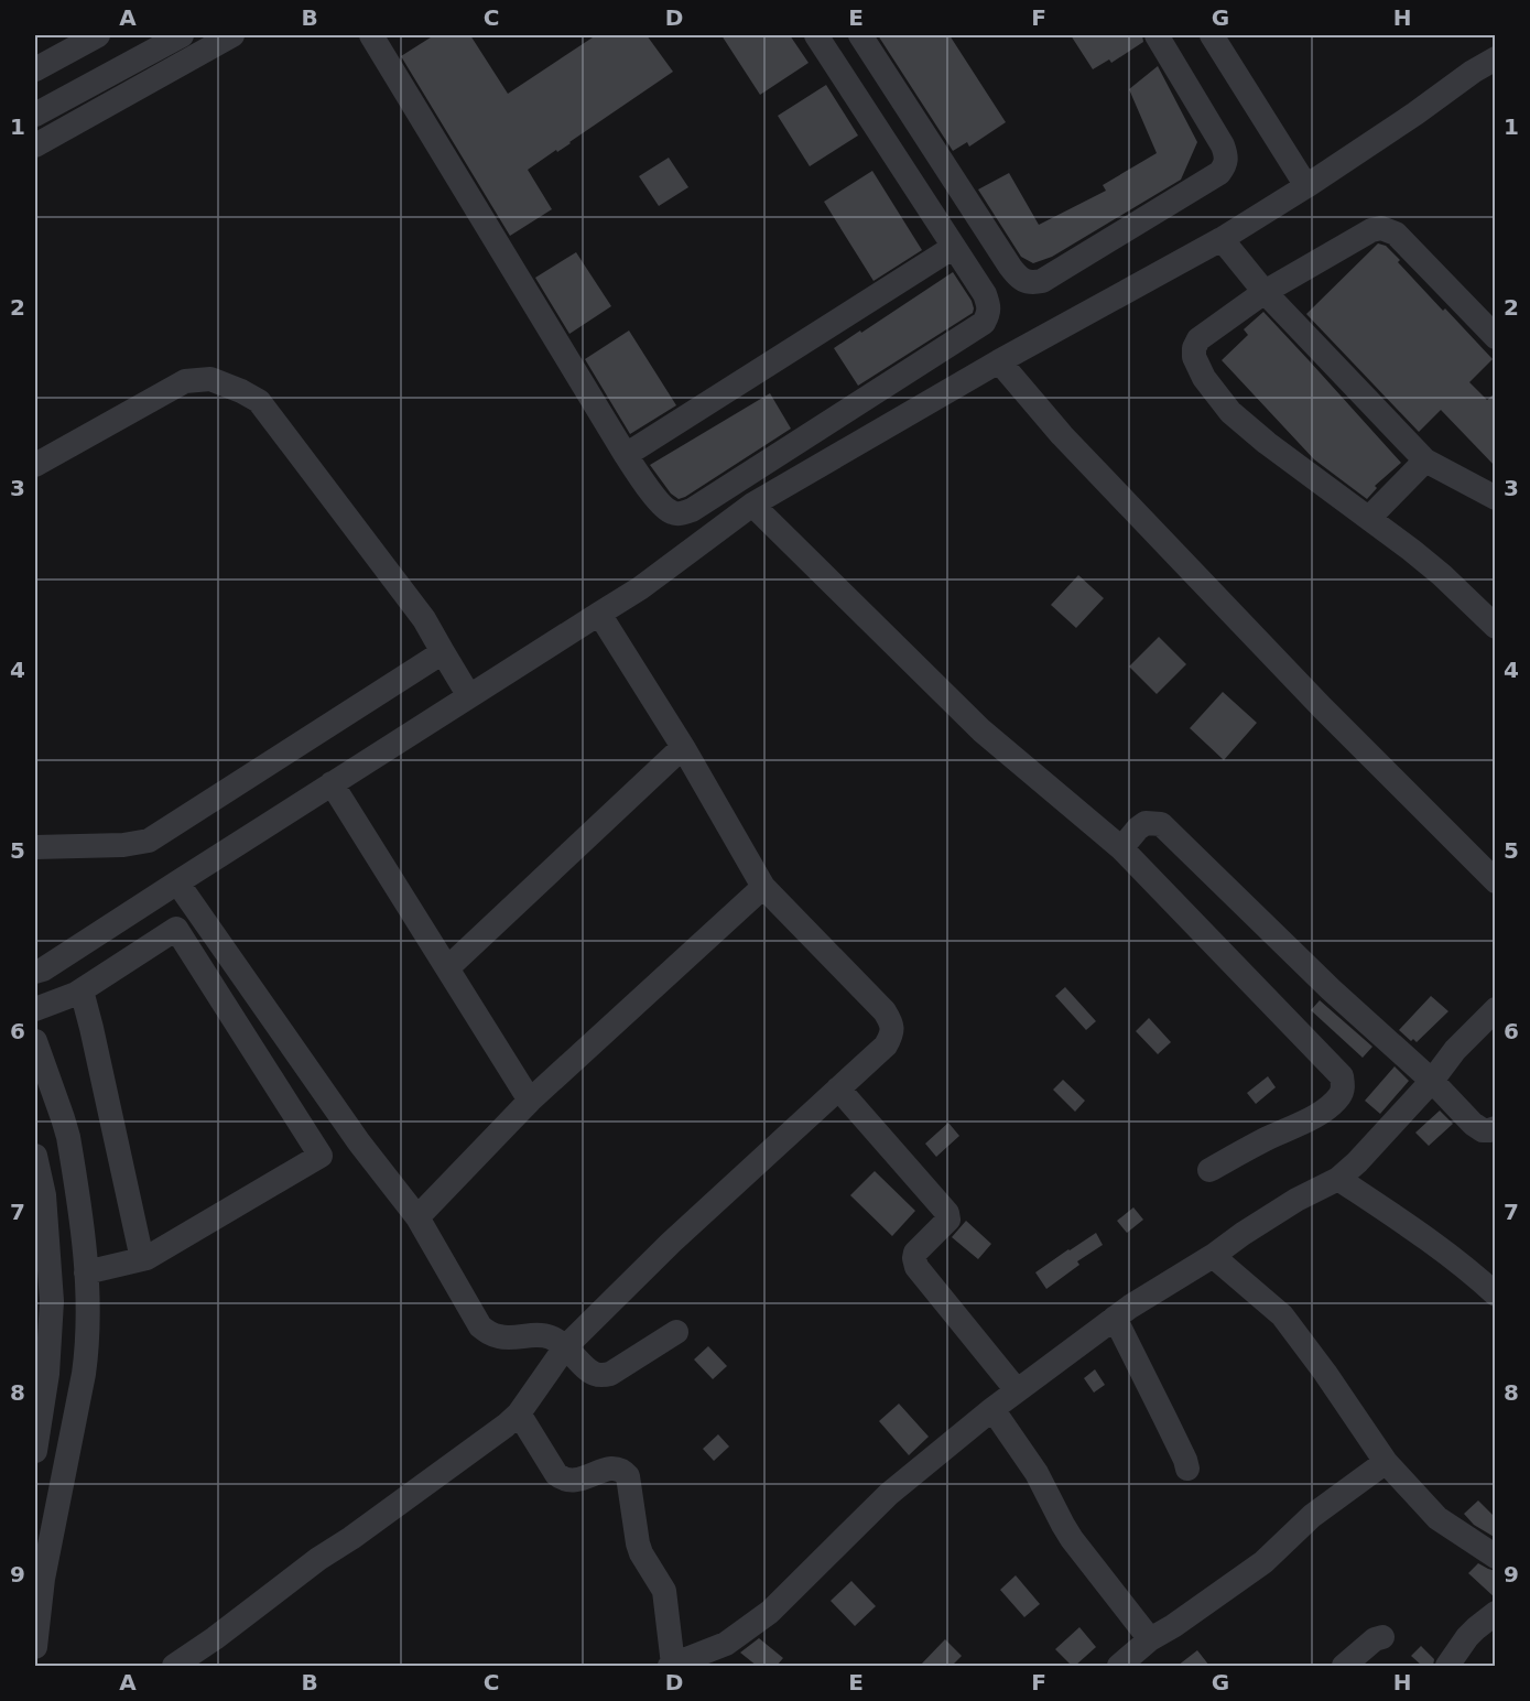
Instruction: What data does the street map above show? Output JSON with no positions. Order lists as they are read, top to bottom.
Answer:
{
  "grid": {
    "columns": [
      "A",
      "B",
      "C",
      "D",
      "E",
      "F",
      "G",
      "H"
    ],
    "rows": [
      "1",
      "2",
      "3",
      "4",
      "5",
      "6",
      "7",
      "8",
      "9"
    ]
  }
}
